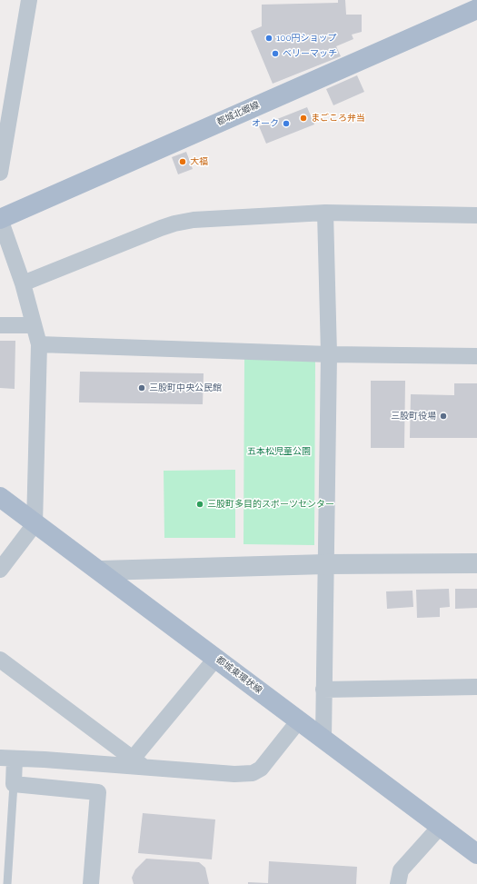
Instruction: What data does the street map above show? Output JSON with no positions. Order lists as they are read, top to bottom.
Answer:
{
  "streets": {
    "main road": ["都城北郷線", "都城東環状線"]
  },
  "parks": ["五本松児童公園"],
  "places": [
    "100円ショップ",
    "ベリーマッチ",
    "まごころ弁当",
    "オーク",
    "大福",
    "三股町中央公民館",
    "三股町役場",
    "三股町多目的スポーツセンター"
  ]
}
